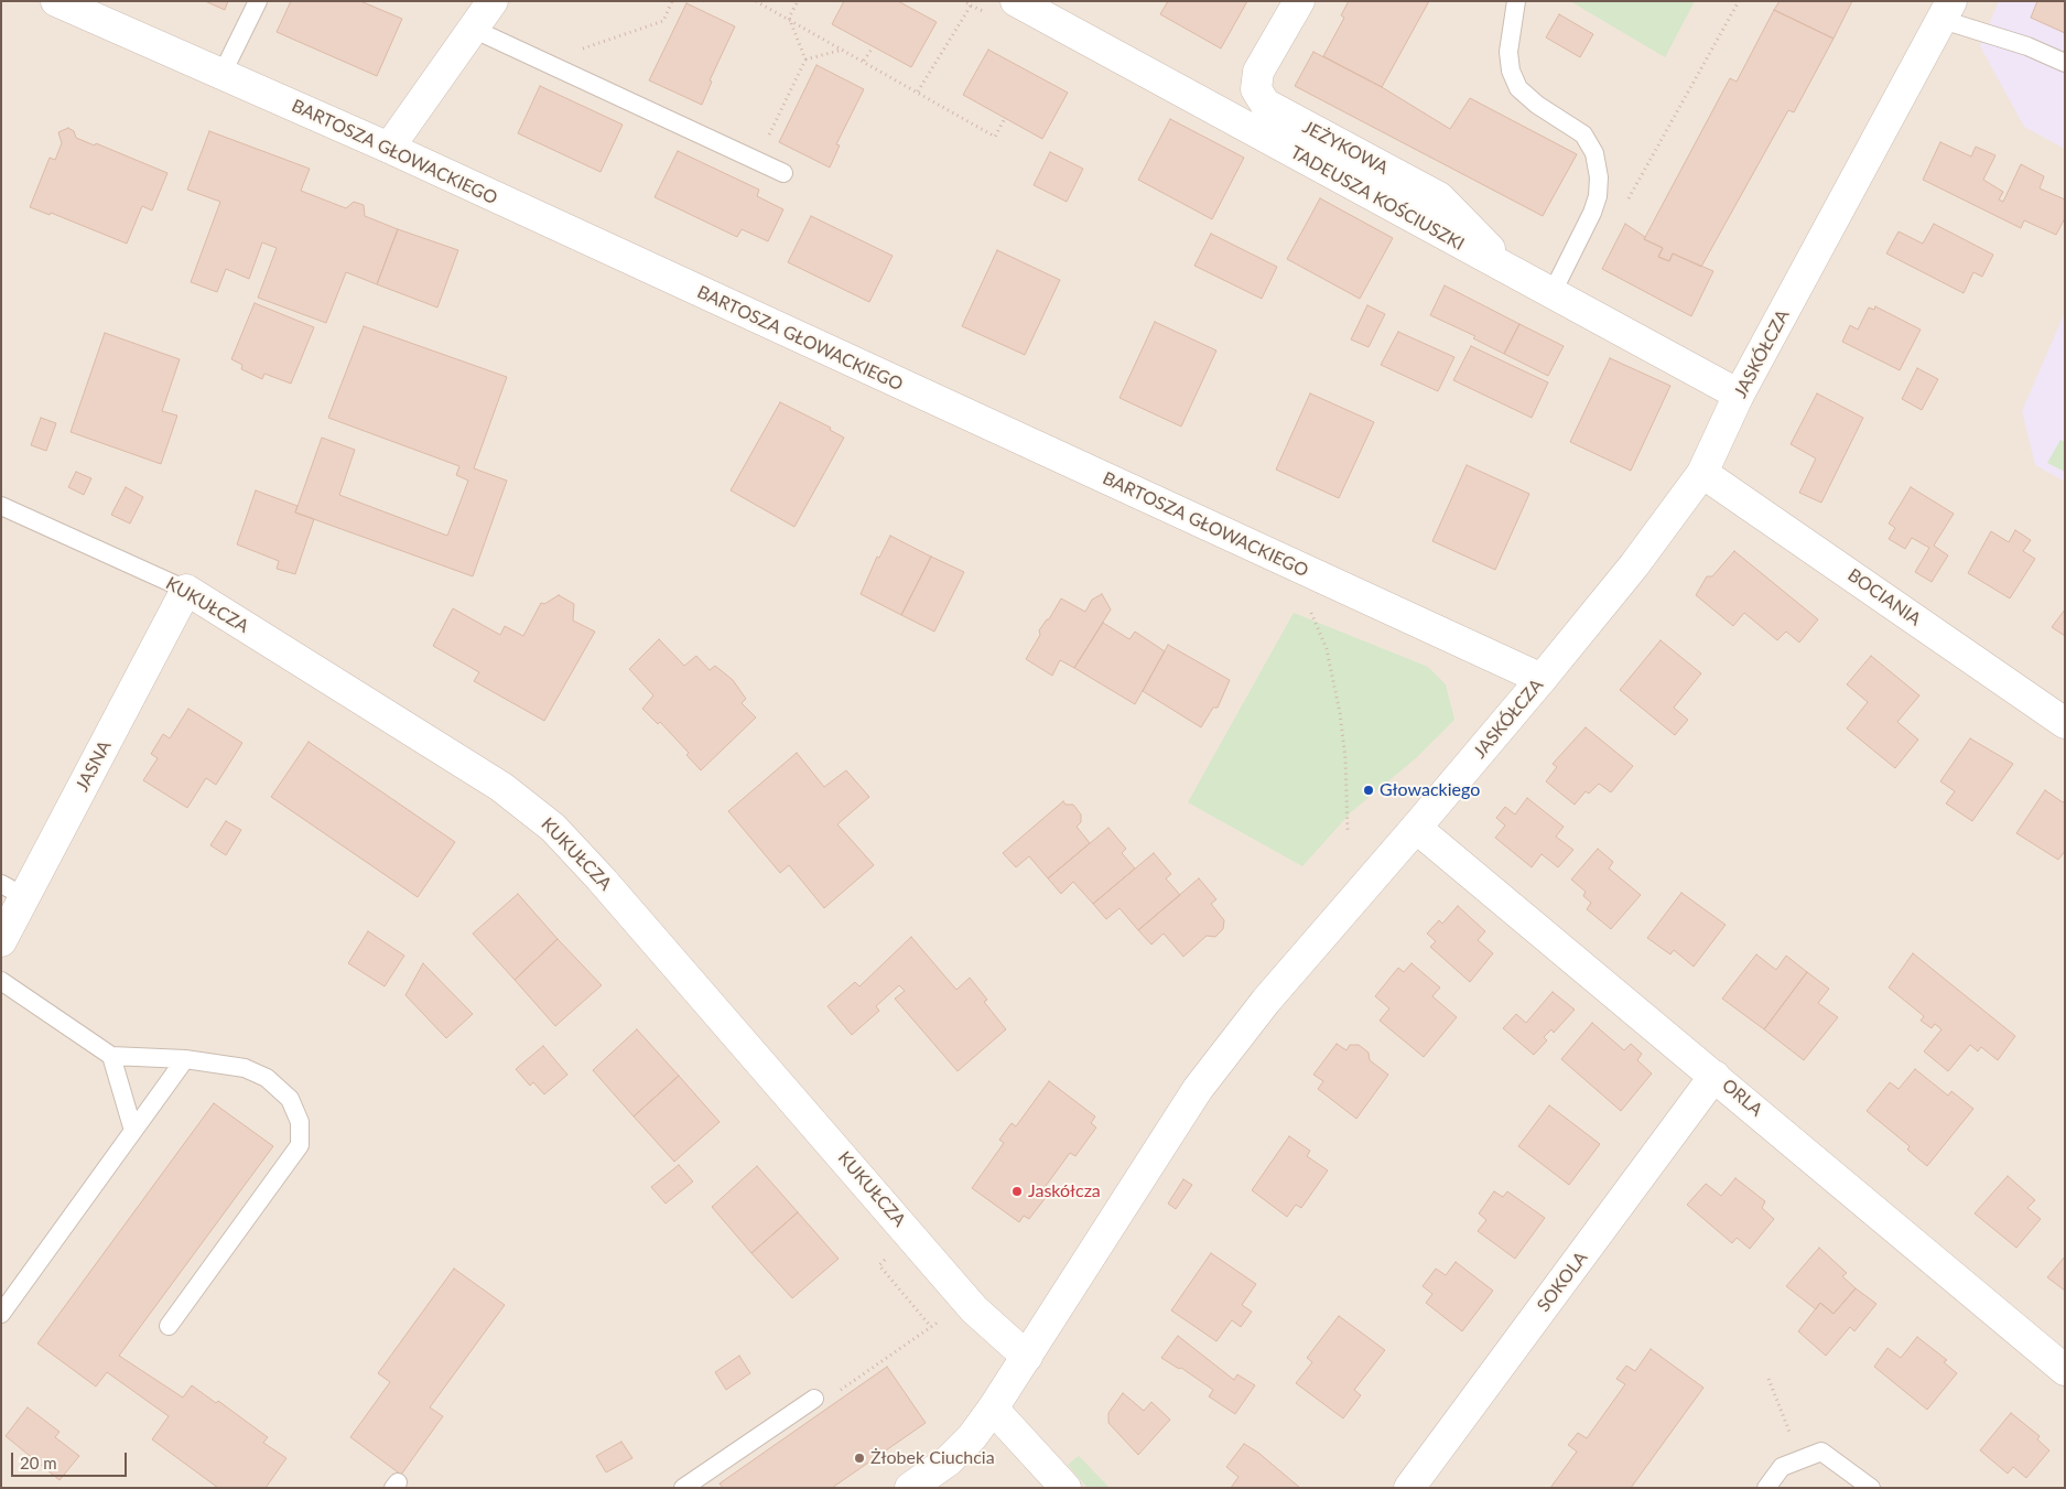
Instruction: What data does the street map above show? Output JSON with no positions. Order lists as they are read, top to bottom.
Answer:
{
  "streets": {
    "street": [
      "JEŻYKOWA",
      "BARTOSZA GŁOWACKIEGO",
      "TADEUSZA KOŚCIUSZKI",
      "JASKÓŁCZA",
      "BOCIANIA",
      "KUKUŁCZA",
      "JASNA",
      "ORLA",
      "SOKOLA"
    ]
  },
  "crossings": [
    ["JEŻYKOWA", "TADEUSZA KOŚCIUSZKI"],
    ["BARTOSZA GŁOWACKIEGO", "JASKÓŁCZA"],
    ["TADEUSZA KOŚCIUSZKI", "JASKÓŁCZA"],
    ["JASKÓŁCZA", "BOCIANIA"],
    ["JASKÓŁCZA", "KUKUŁCZA"],
    ["JASKÓŁCZA", "ORLA"],
    ["KUKUŁCZA", "JASNA"],
    ["ORLA", "SOKOLA"]
  ],
  "places": ["Głowackiego", "Jaskółcza", "Żłobek Ciuchcia"],
  "scale_bar": "20 m"
}
